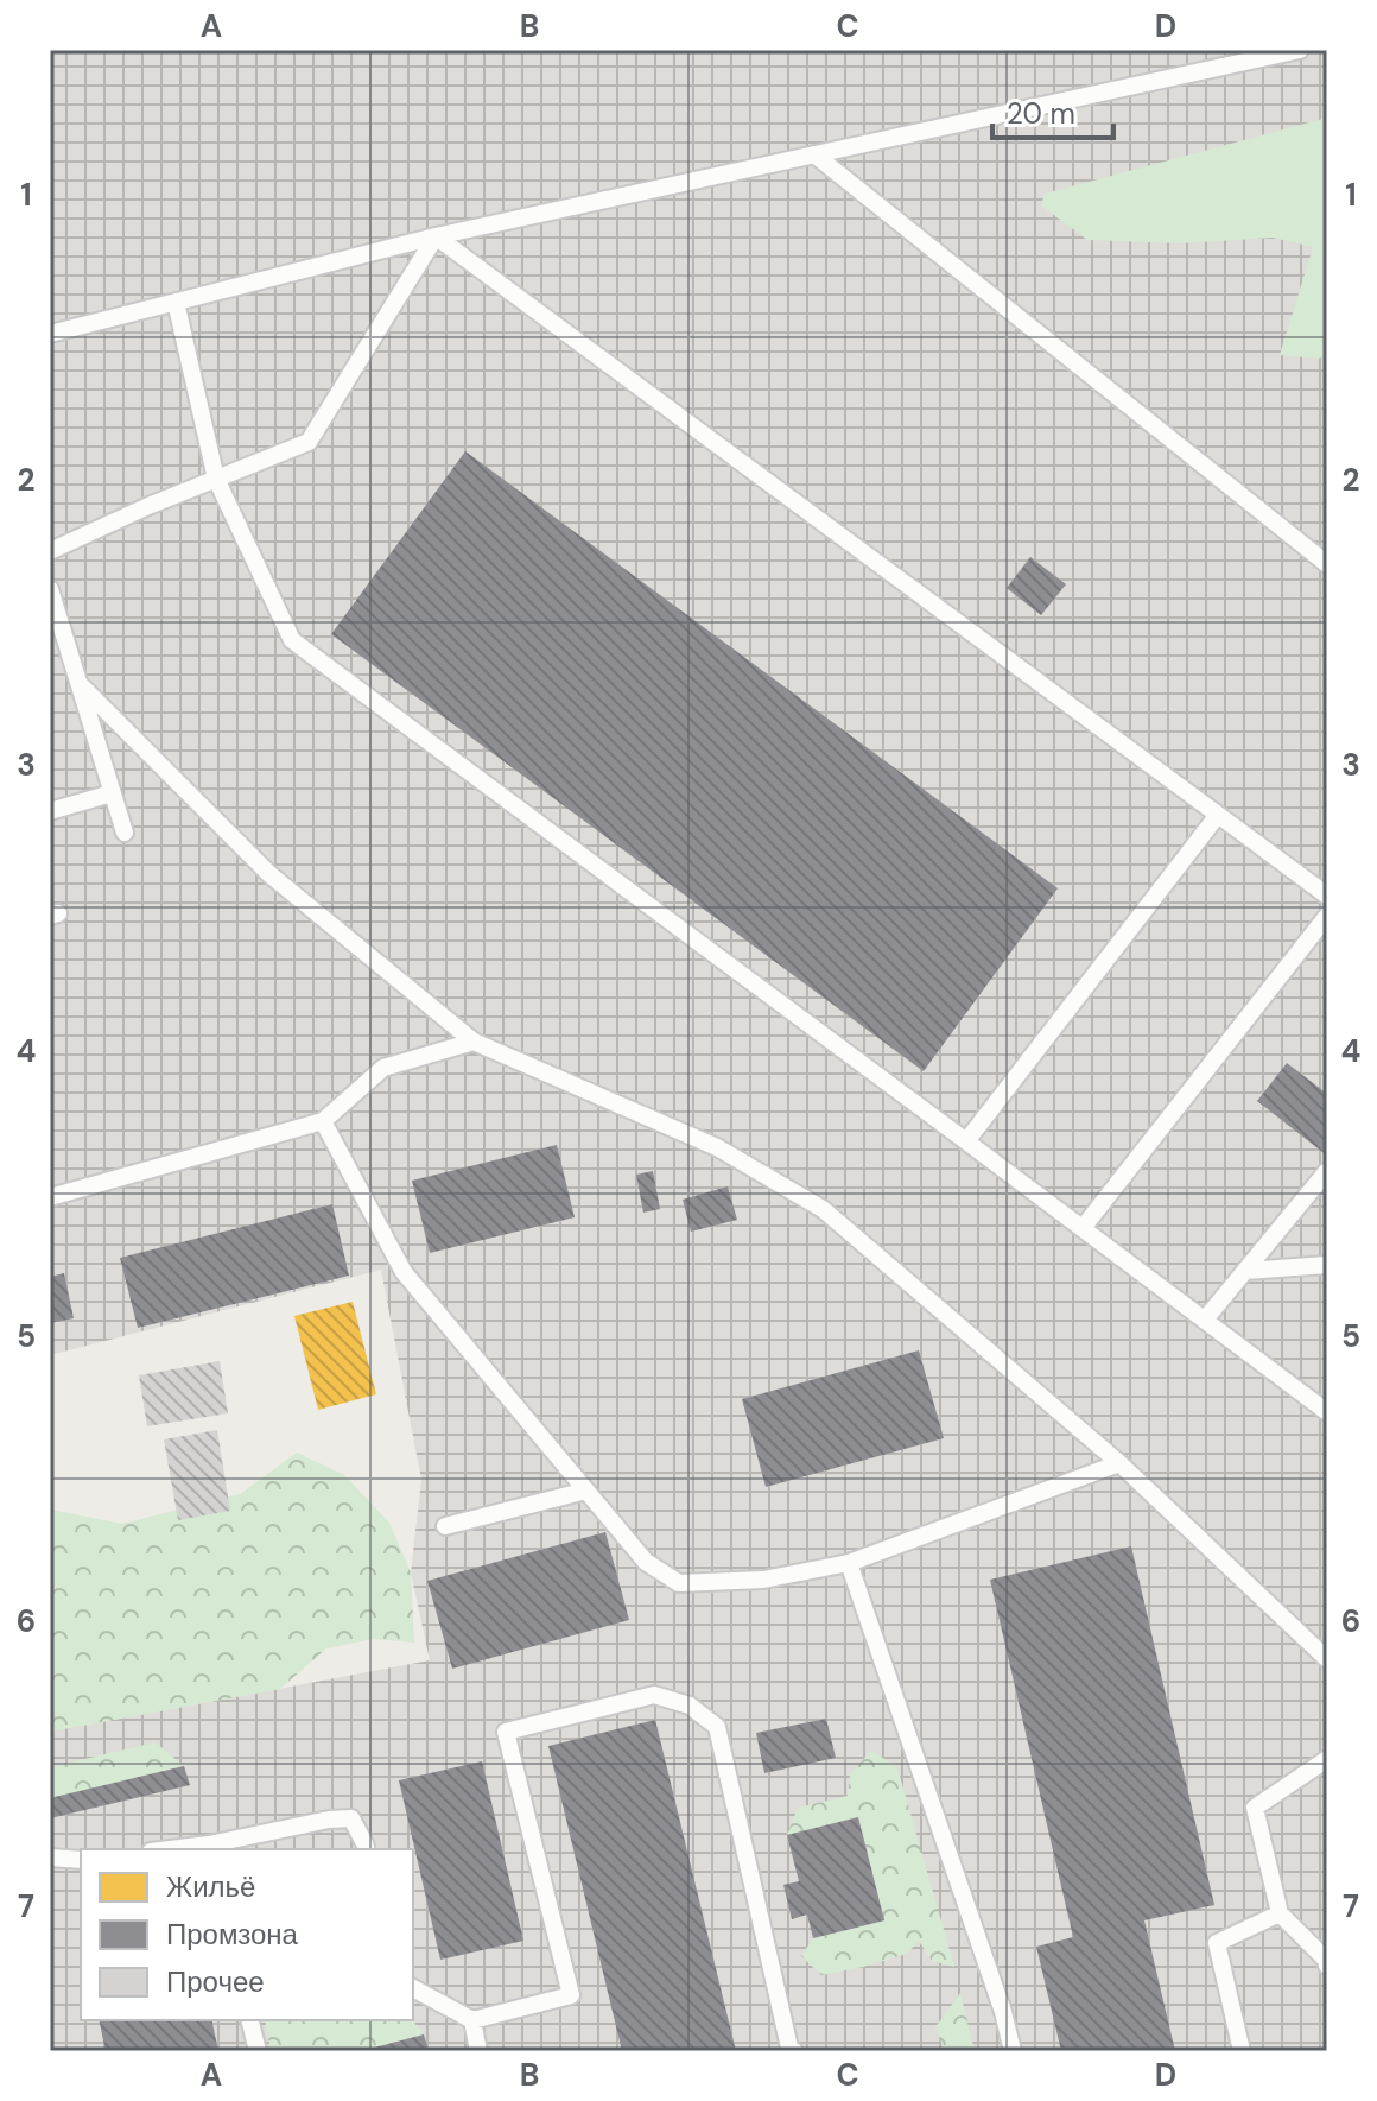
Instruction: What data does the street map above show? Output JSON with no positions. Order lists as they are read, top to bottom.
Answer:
{
  "legend": ["Жильё", "Промзона", "Прочее"],
  "scale_bar": "20 m",
  "grid": {
    "columns": [
      "A",
      "B",
      "C",
      "D"
    ],
    "rows": [
      "1",
      "2",
      "3",
      "4",
      "5",
      "6",
      "7"
    ]
  }
}
